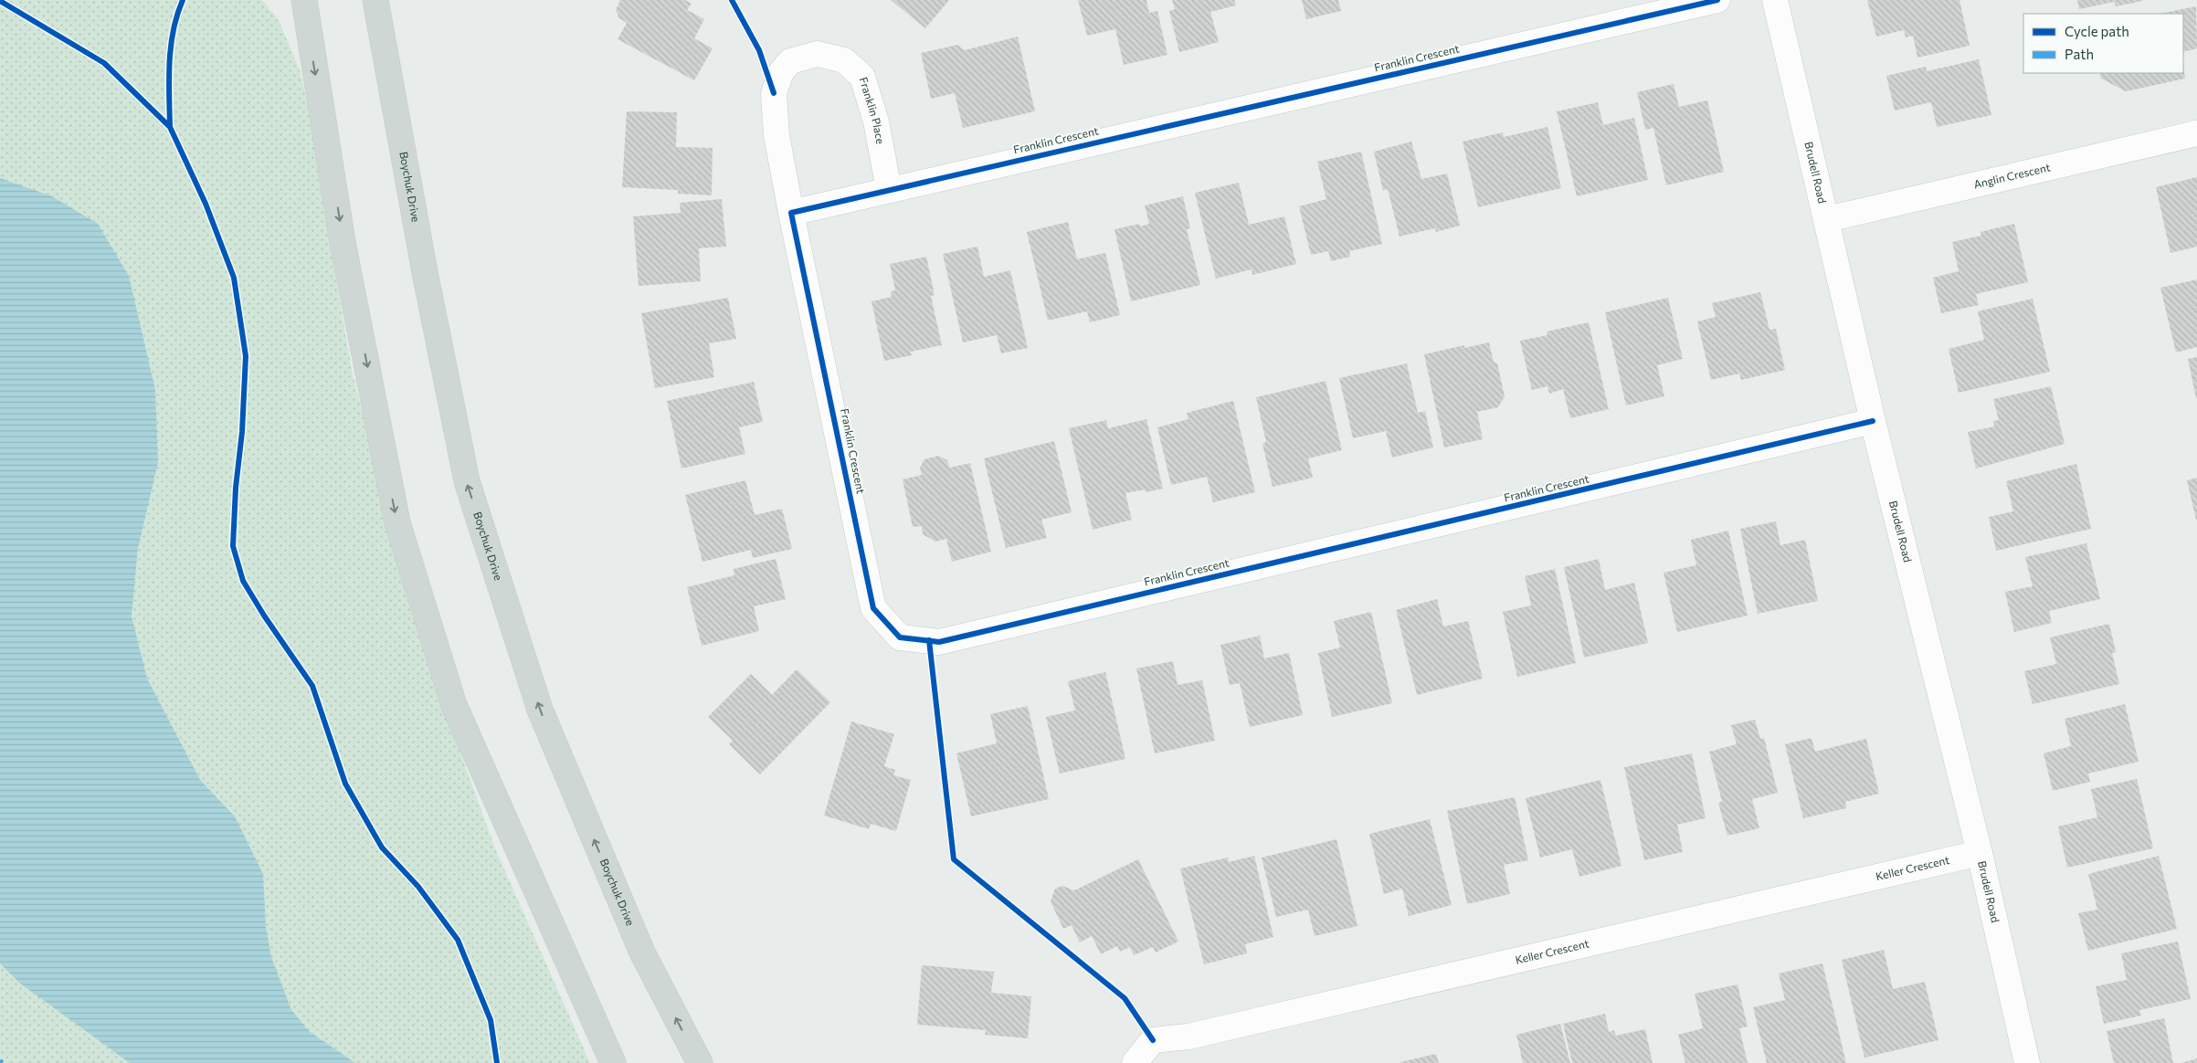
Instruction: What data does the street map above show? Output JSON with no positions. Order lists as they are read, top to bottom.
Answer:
{
  "streets": {
    "main road": ["Boychuk Drive"],
    "street": [
      "Franklin Crescent",
      "Franklin Place",
      "Brudell Road",
      "Anglin Crescent",
      "Keller Crescent"
    ]
  },
  "crossings": [
    ["Franklin Crescent", "Franklin Place"],
    ["Franklin Crescent", "Brudell Road"],
    ["Brudell Road", "Anglin Crescent"],
    ["Brudell Road", "Keller Crescent"]
  ],
  "legend": ["Cycle path", "Path"]
}
